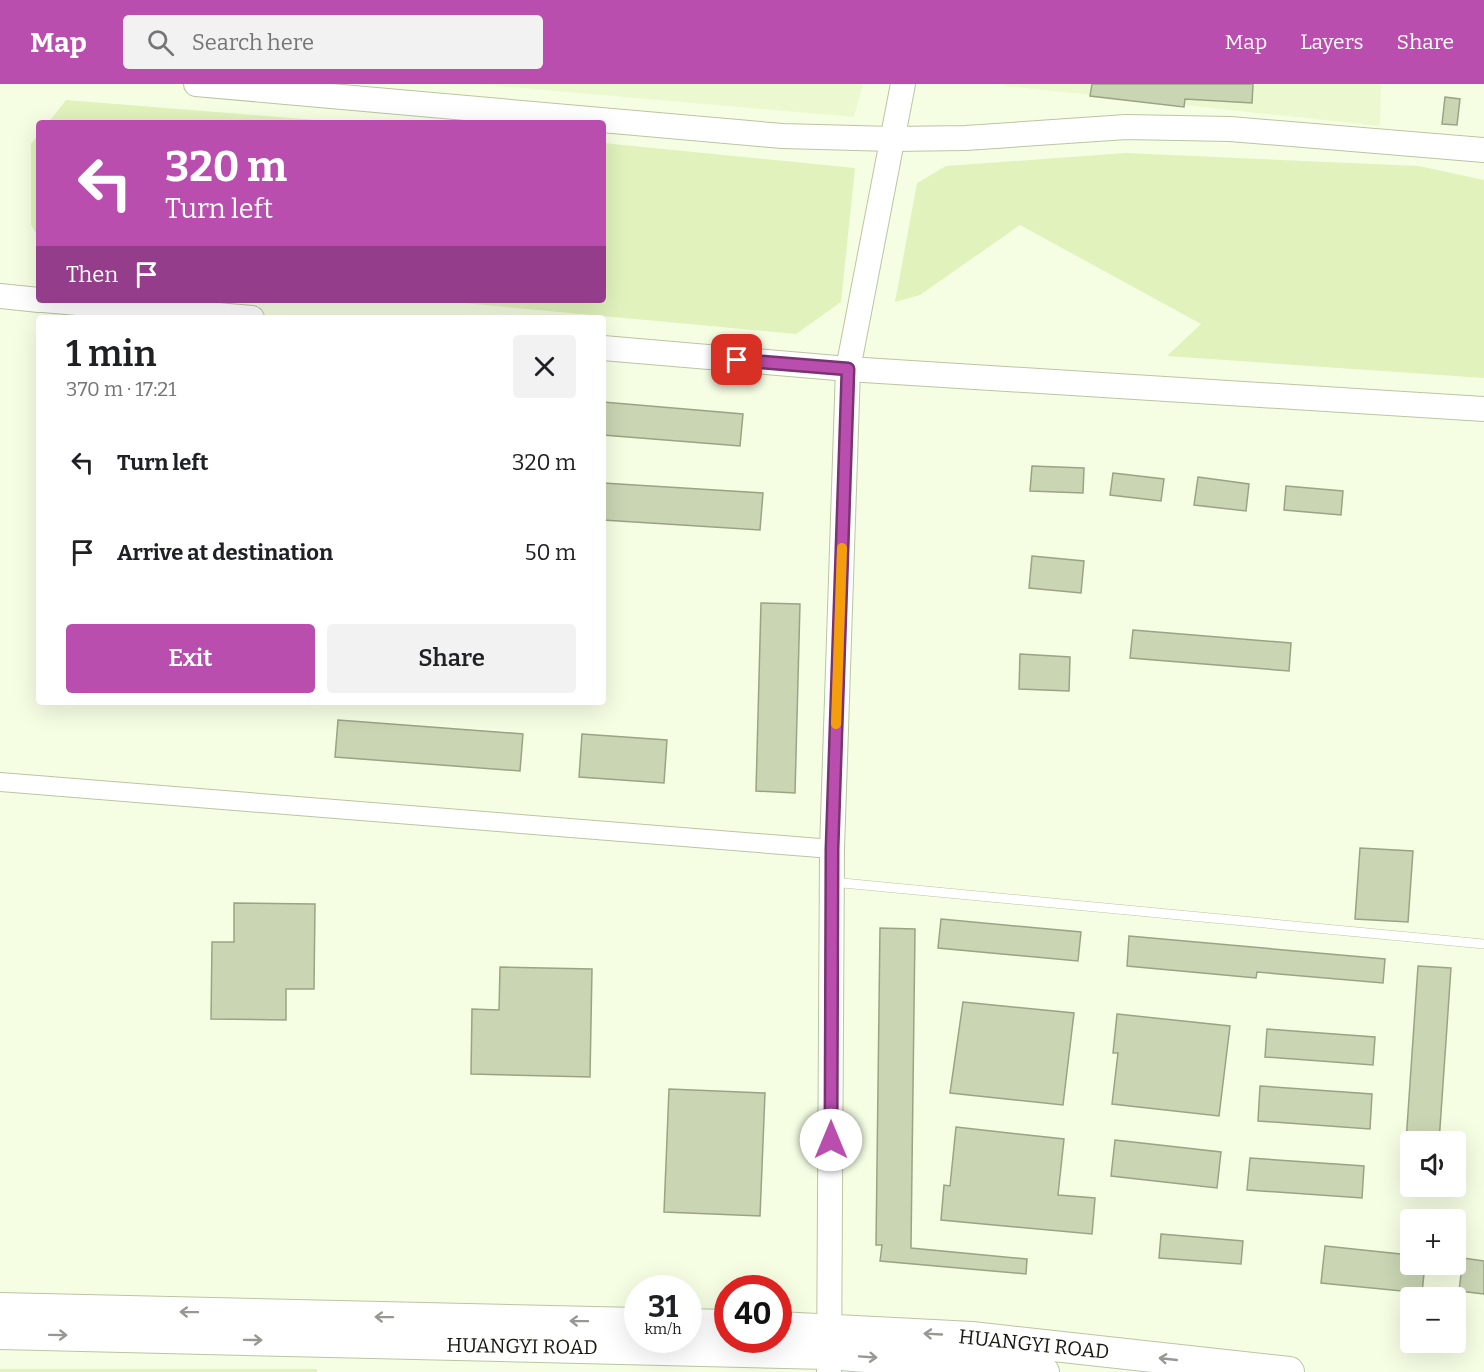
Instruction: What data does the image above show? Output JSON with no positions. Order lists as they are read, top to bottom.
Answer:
{
  "streets": {
    "main road": ["HUANGYI ROAD"]
  },
  "page": {
    "header": "Map",
    "search": "Search here",
    "nav": ["Map", "Layers", "Share"],
    "turn": ["320 m", "Turn left"],
    "then": "Then",
    "heading": ["1 min", "370 m · 17:21"],
    "list": [
      {
        "name": "Turn left",
        "value": "320 m"
      },
      {
        "name": "Arrive at destination",
        "value": "50 m"
      }
    ],
    "buttons": ["Exit", "Share"],
    "map_buttons": ["+", "−"],
    "speed": "31 km/h",
    "limit": "40"
  }
}
